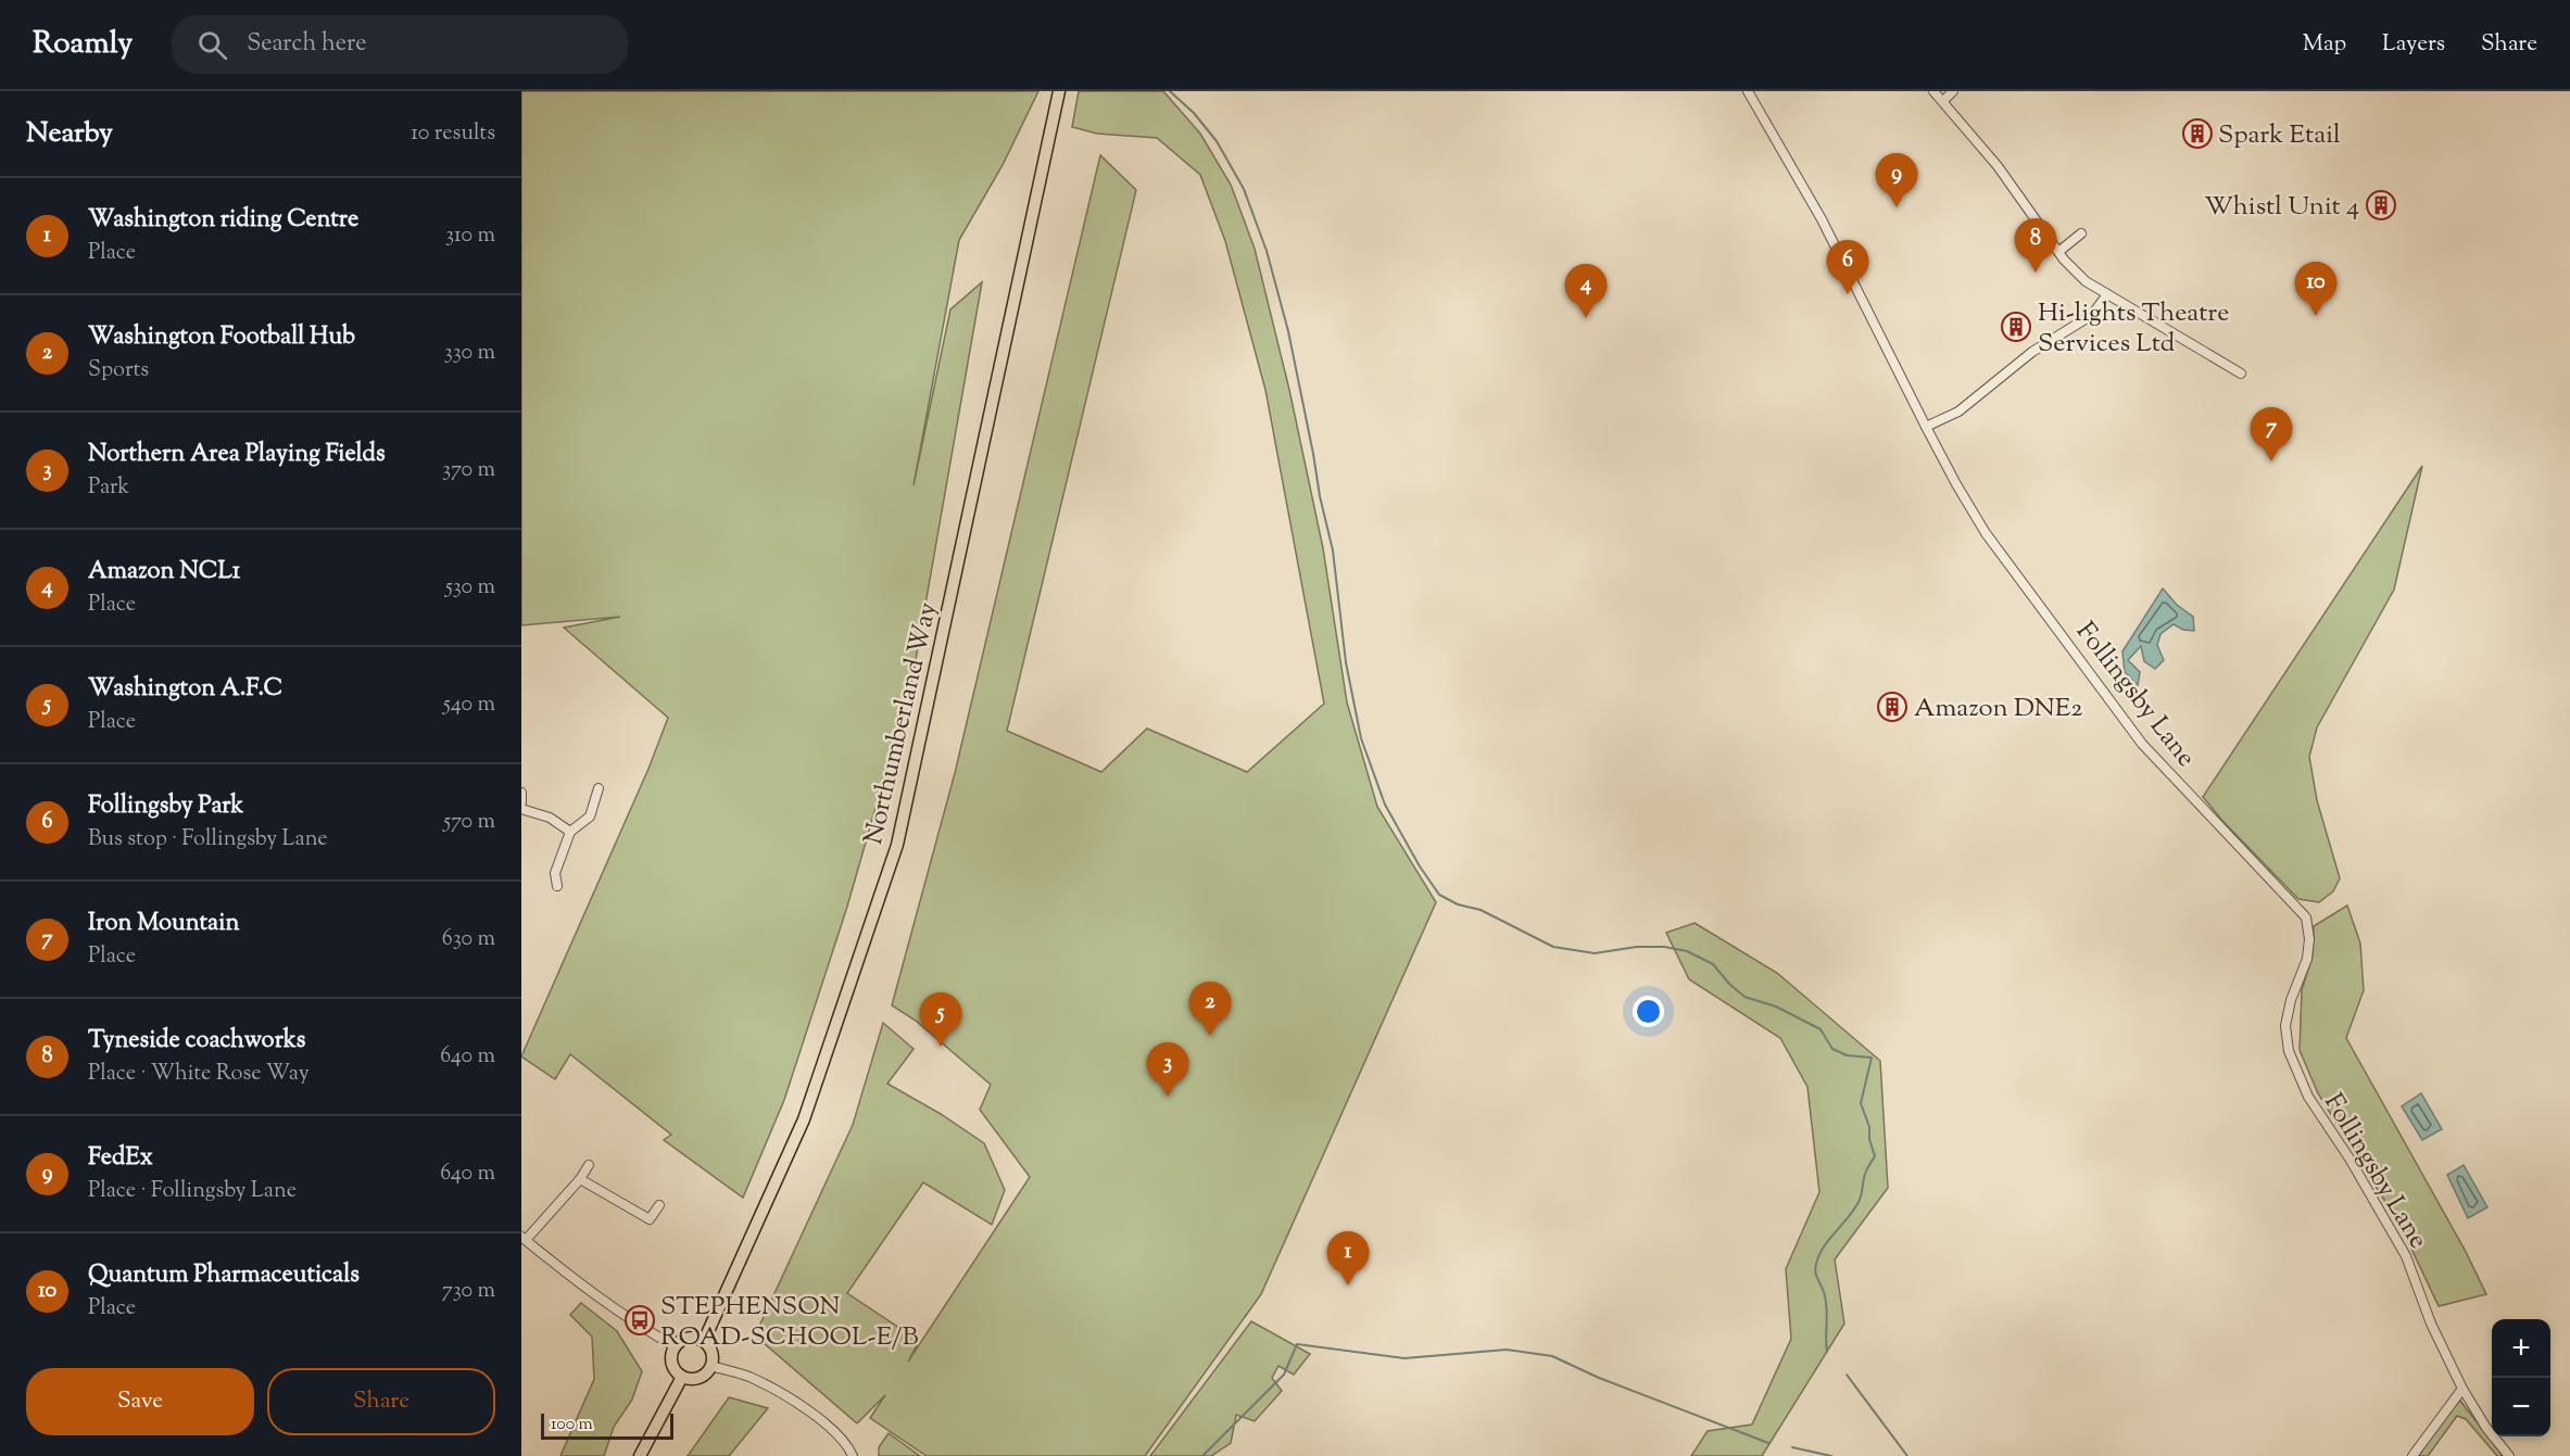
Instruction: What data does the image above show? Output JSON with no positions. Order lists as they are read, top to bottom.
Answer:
{
  "streets": {
    "main road": ["Northumberland Way"],
    "street": ["Follingsby Lane"]
  },
  "places": {
    "building": [
      "Spark Etail",
      "Whistl Unit 4",
      "Hi-lights Theatre Services Ltd",
      "Amazon DNE2"
    ],
    "bus stop": ["STEPHENSON ROAD-SCHOOL-E/B"]
  },
  "scale_bar": "100 m",
  "page": {
    "header": "Roamly",
    "search": "Search here",
    "nav": ["Map", "Layers", "Share"],
    "heading": ["Nearby", "10 results"],
    "pins": [
      "9",
      "8",
      "6",
      "10",
      "4",
      "7",
      "2",
      "5",
      "3",
      "1"
    ],
    "list": [
      {
        "mark": "1",
        "name": "Washington riding Centre",
        "note": "Place",
        "value": "310 m"
      },
      {
        "mark": "2",
        "name": "Washington Football Hub",
        "note": "Sports",
        "value": "330 m"
      },
      {
        "mark": "3",
        "name": "Northern Area Playing Fields",
        "note": "Park",
        "value": "370 m"
      },
      {
        "mark": "4",
        "name": "Amazon NCL1",
        "note": "Place",
        "value": "530 m"
      },
      {
        "mark": "5",
        "name": "Washington A.F.C",
        "note": "Place",
        "value": "540 m"
      },
      {
        "mark": "6",
        "name": "Follingsby Park",
        "note": "Bus stop · Follingsby Lane",
        "value": "570 m"
      },
      {
        "mark": "7",
        "name": "Iron Mountain",
        "note": "Place",
        "value": "630 m"
      },
      {
        "mark": "8",
        "name": "Tyneside coachworks",
        "note": "Place · White Rose Way",
        "value": "640 m"
      },
      {
        "mark": "9",
        "name": "FedEx",
        "note": "Place · Follingsby Lane",
        "value": "640 m"
      },
      {
        "mark": "10",
        "name": "Quantum Pharmaceuticals",
        "note": "Place",
        "value": "730 m"
      }
    ],
    "map_buttons": ["+", "−"],
    "buttons": ["Save", "Share"],
    "scale": "100 m"
  }
}
